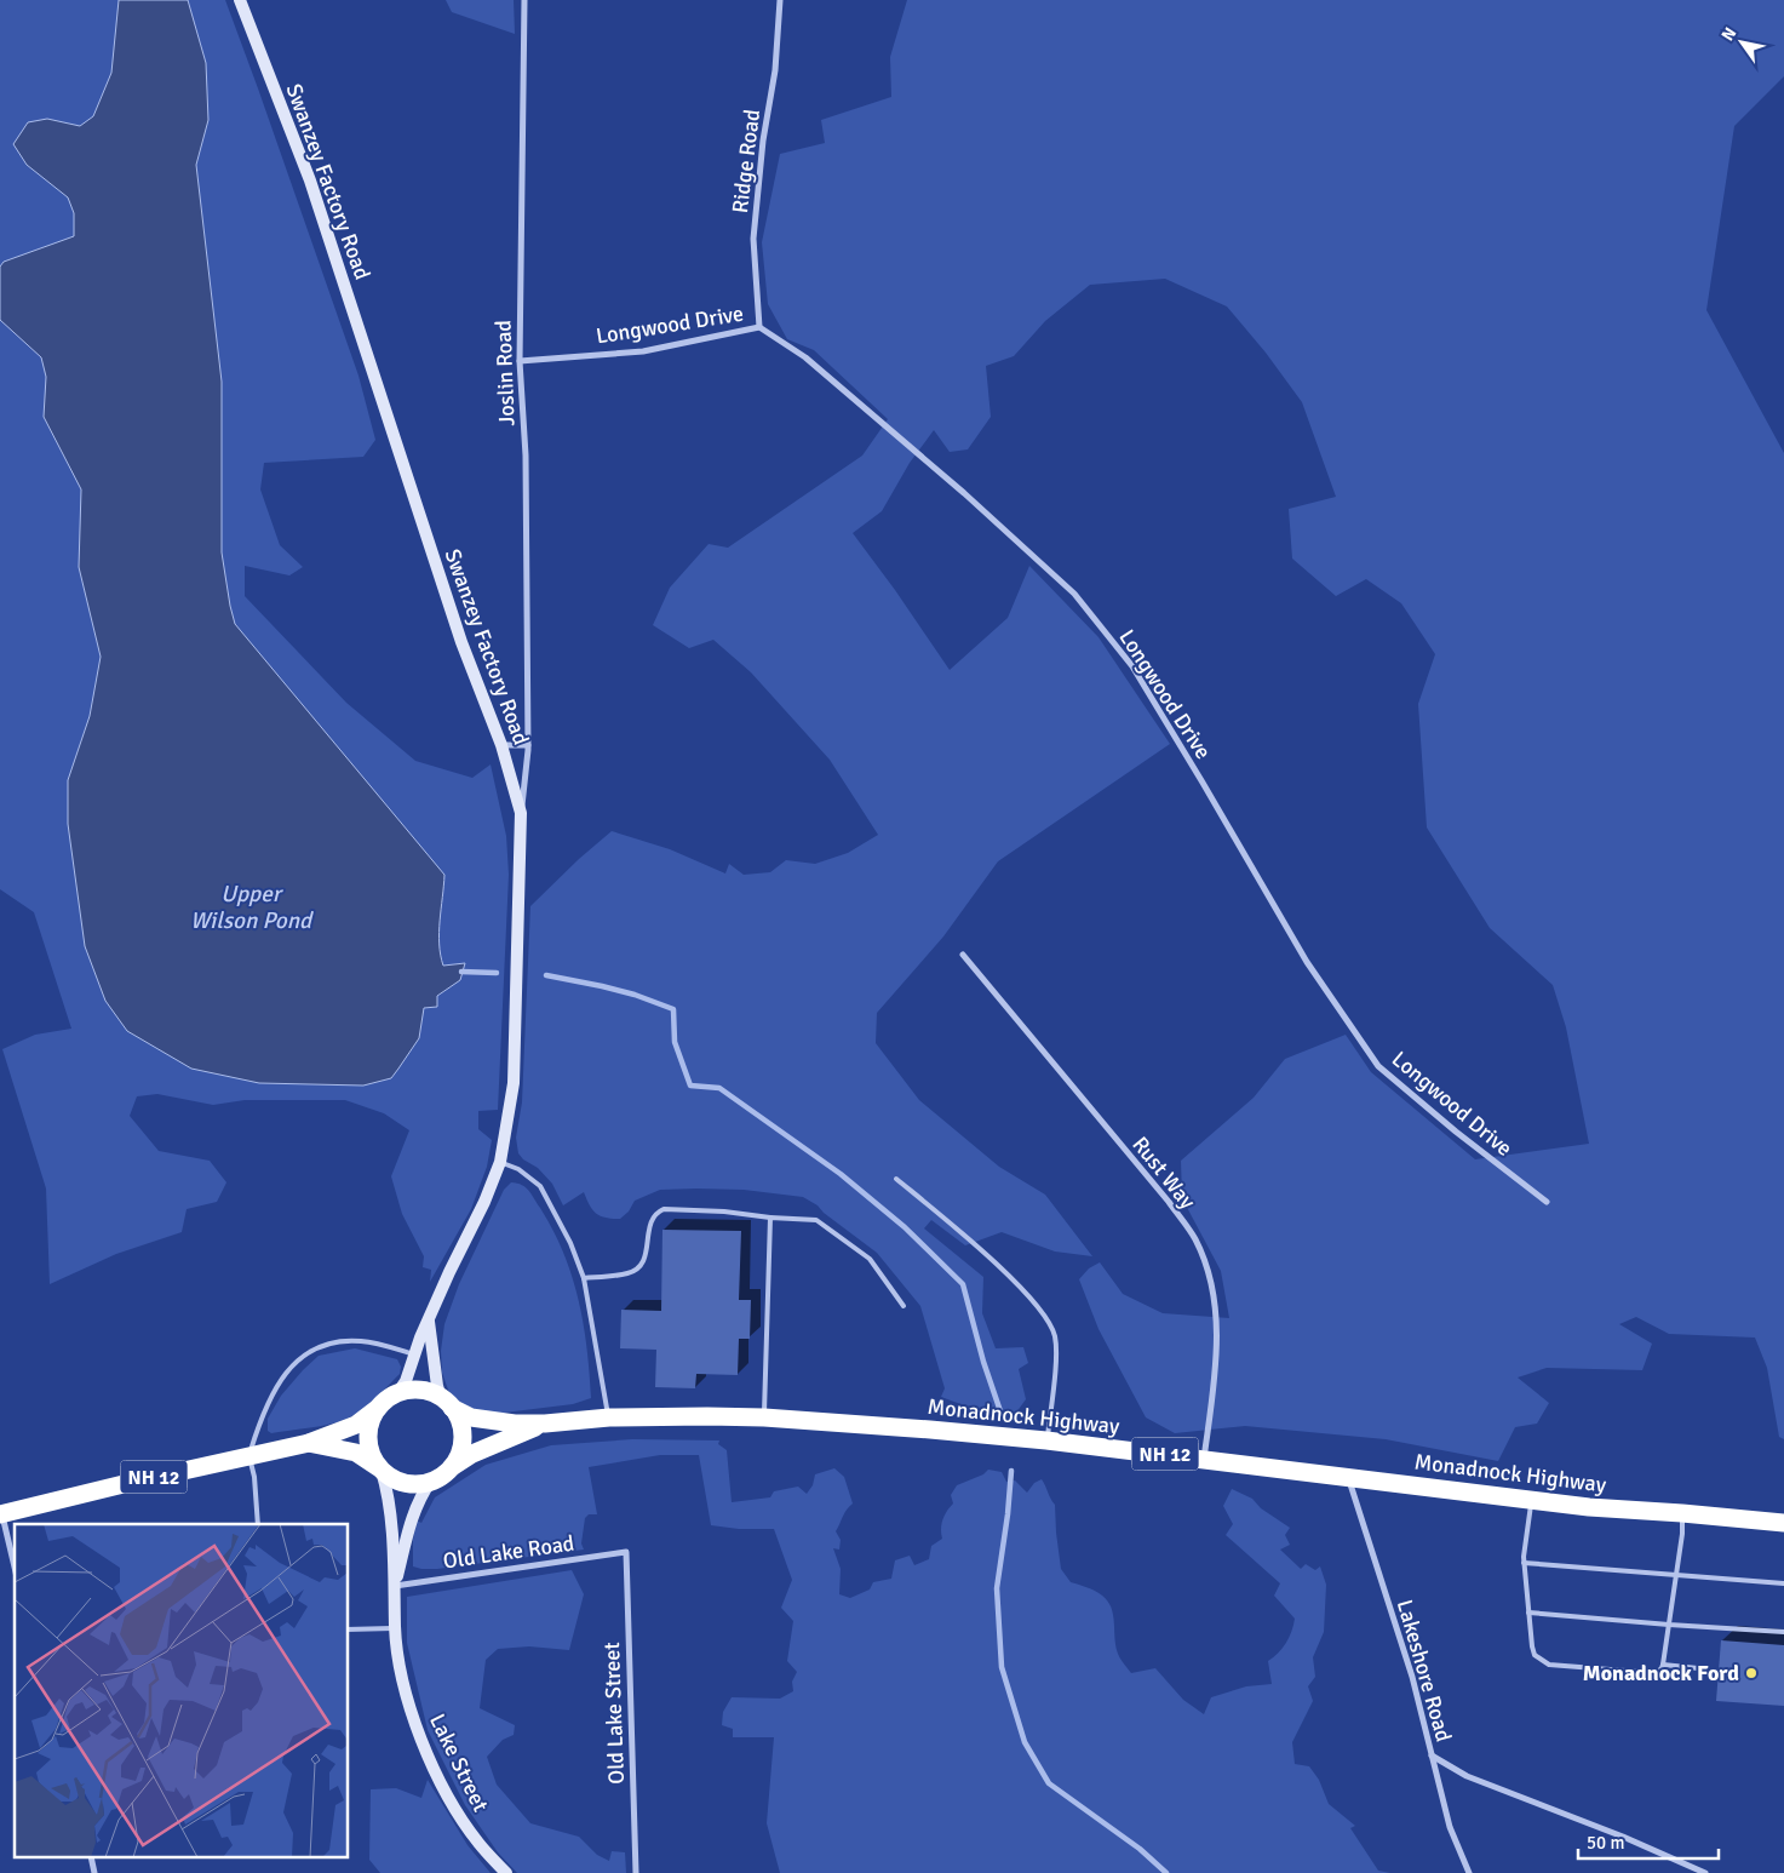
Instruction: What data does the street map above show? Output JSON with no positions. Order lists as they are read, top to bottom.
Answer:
{
  "streets": {
    "highway": ["Monadnock Highway", "NH 12"],
    "street": [
      "Ridge Road",
      "Swanzey Factory Road",
      "Longwood Drive",
      "Joslin Road",
      "Rust Way",
      "Old Lake Road",
      "Lakeshore Road",
      "Old Lake Street",
      "Lake Street"
    ]
  },
  "crossings": [
    ["Ridge Road", "Longwood Drive"],
    ["Swanzey Factory Road", "Joslin Road"],
    ["Swanzey Factory Road", "Monadnock Highway"],
    ["Swanzey Factory Road", "NH 12"],
    ["Swanzey Factory Road", "Lake Street"],
    ["Longwood Drive", "Joslin Road"],
    ["Rust Way", "Monadnock Highway"],
    ["Monadnock Highway", "NH 12"],
    ["Monadnock Highway", "Lakeshore Road"],
    ["Monadnock Highway", "Lake Street"],
    ["NH 12", "Lake Street"],
    ["Old Lake Road", "Old Lake Street"],
    ["Old Lake Road", "Lake Street"]
  ],
  "water": ["Upper Wilson Pond"],
  "places": ["Monadnock Ford"],
  "scale_bar": "50 m",
  "north": "top left"
}
